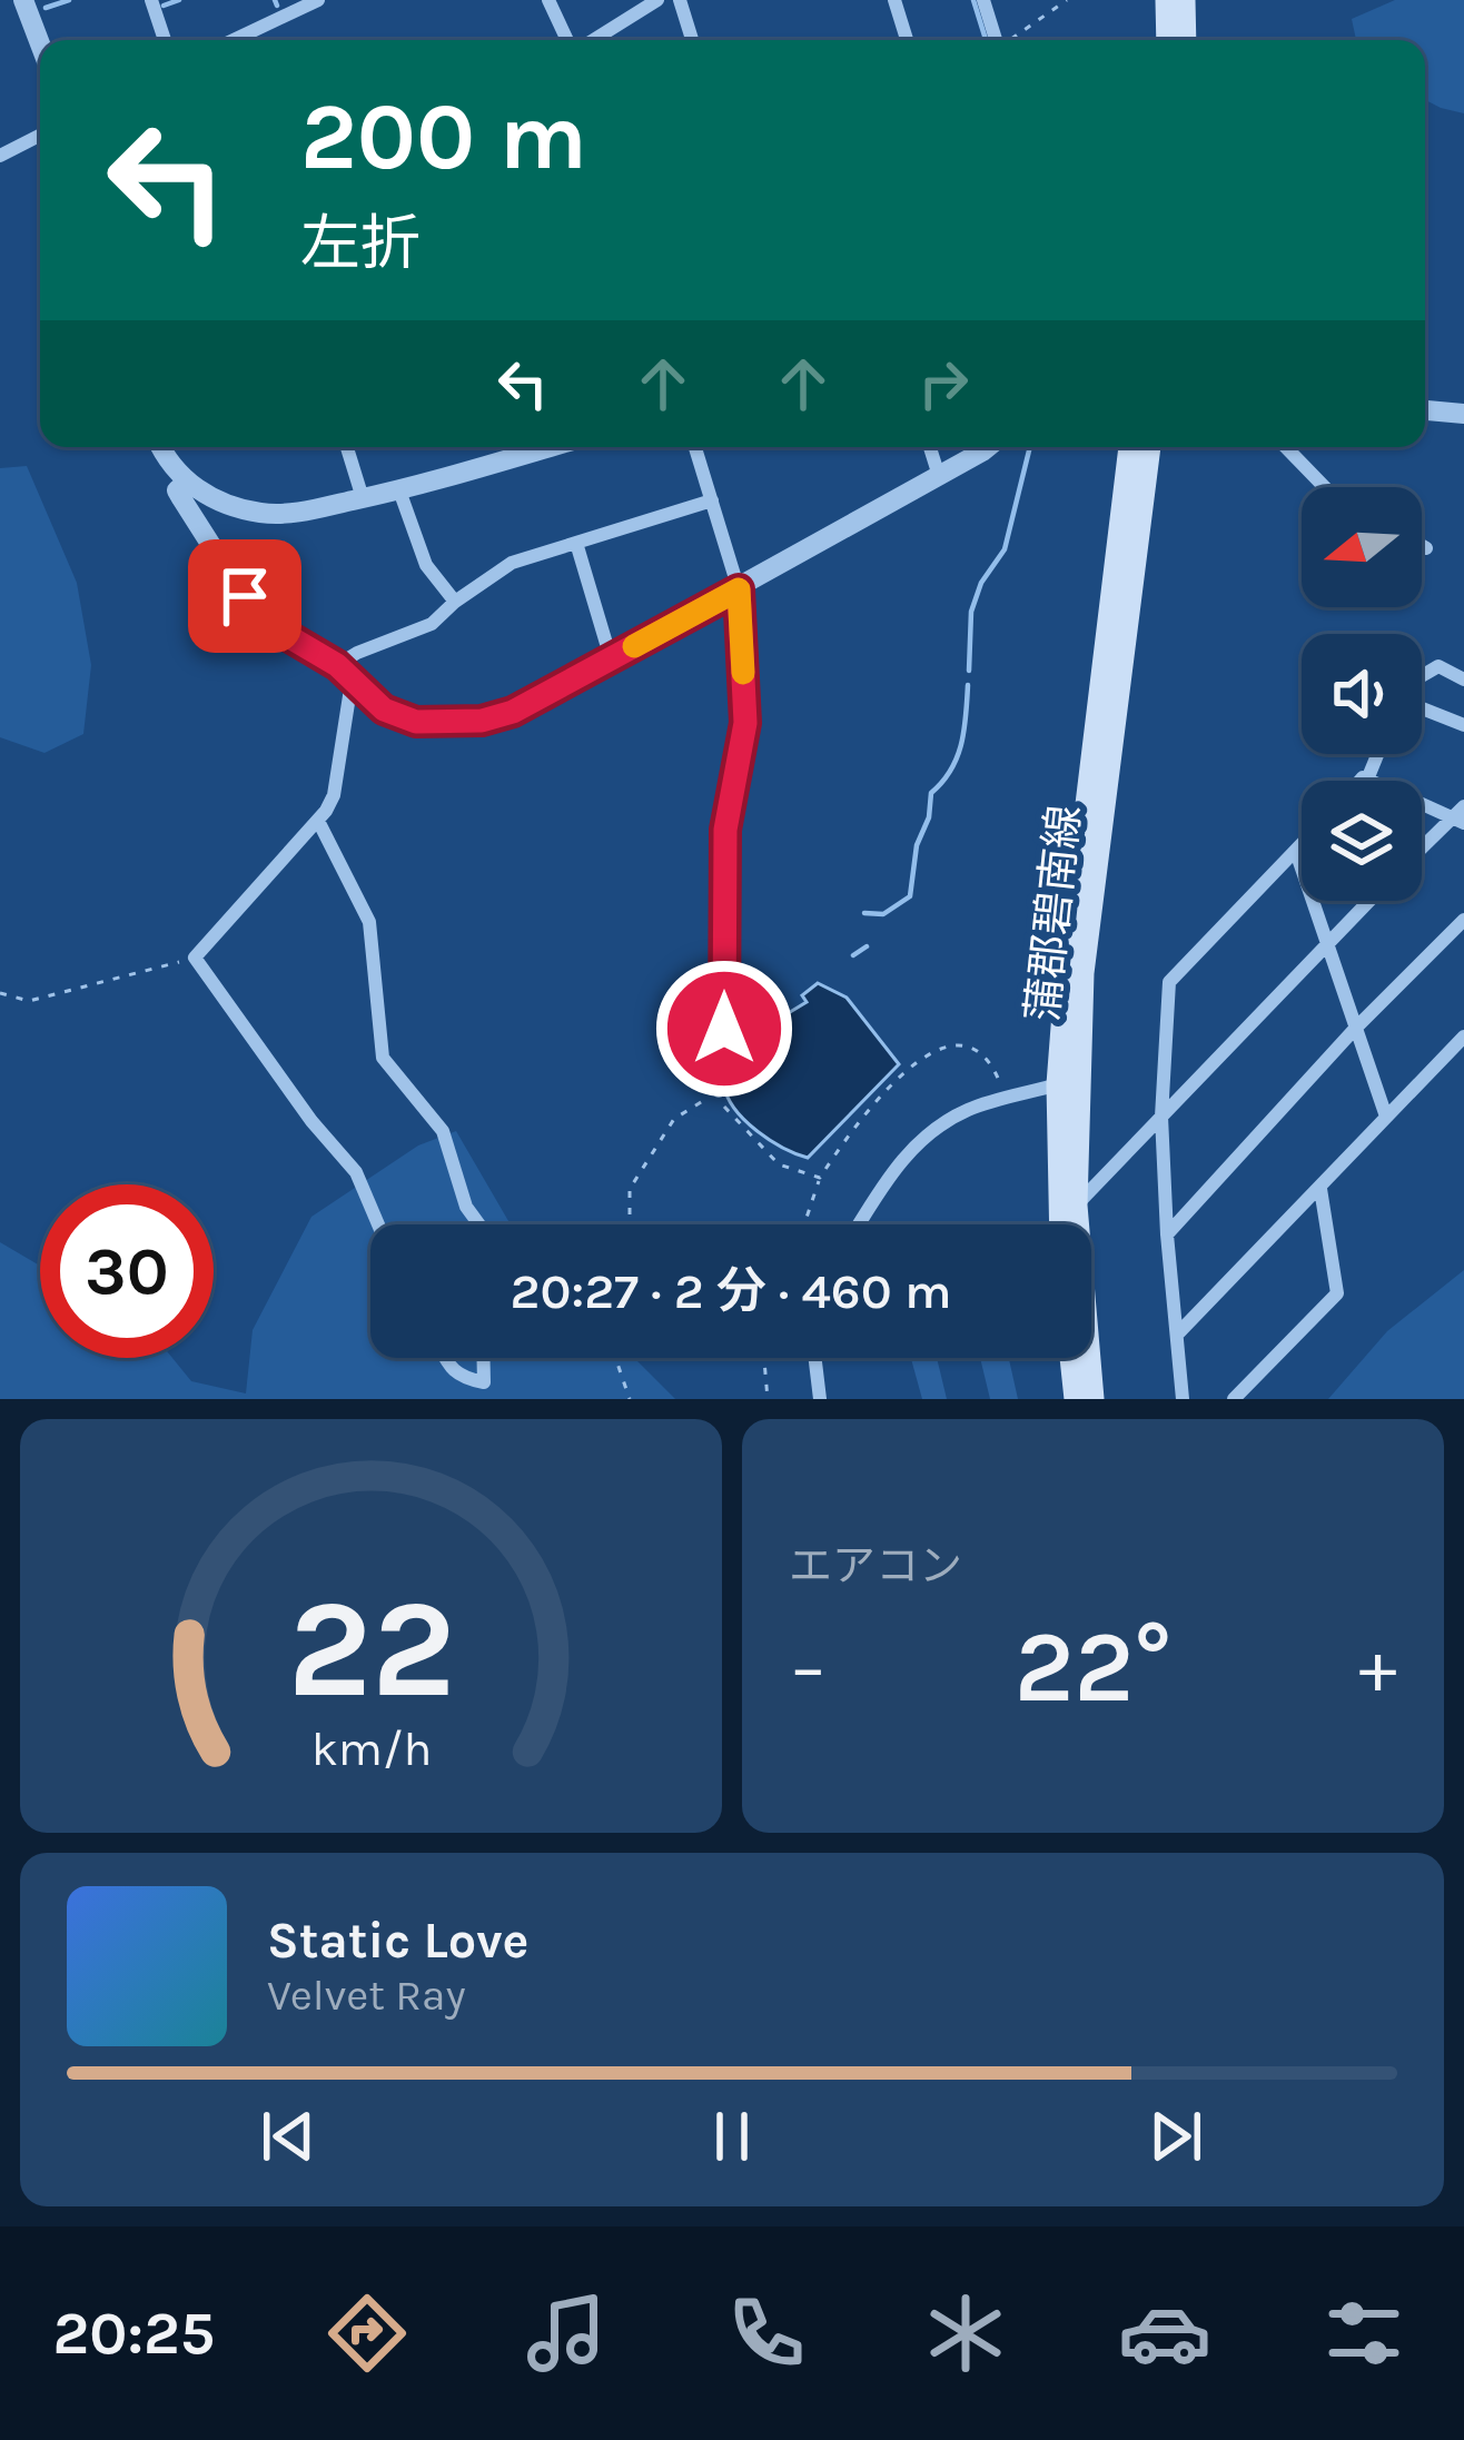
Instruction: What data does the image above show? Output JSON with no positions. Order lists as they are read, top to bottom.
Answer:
{
  "streets": {
    "main road": ["蒲郡碧南線"]
  },
  "north": "left",
  "page": {
    "turn": ["200 m", "左折"],
    "limit": "30",
    "trip": "20:27 · 2 分 · 460 m",
    "tile": "エアコン",
    "heat": ["−", "22°", "+"],
    "song": ["Static Love", "Velvet Ray"],
    "tabs": "20:25",
    "gauge": ["22", "km/h"]
  }
}
